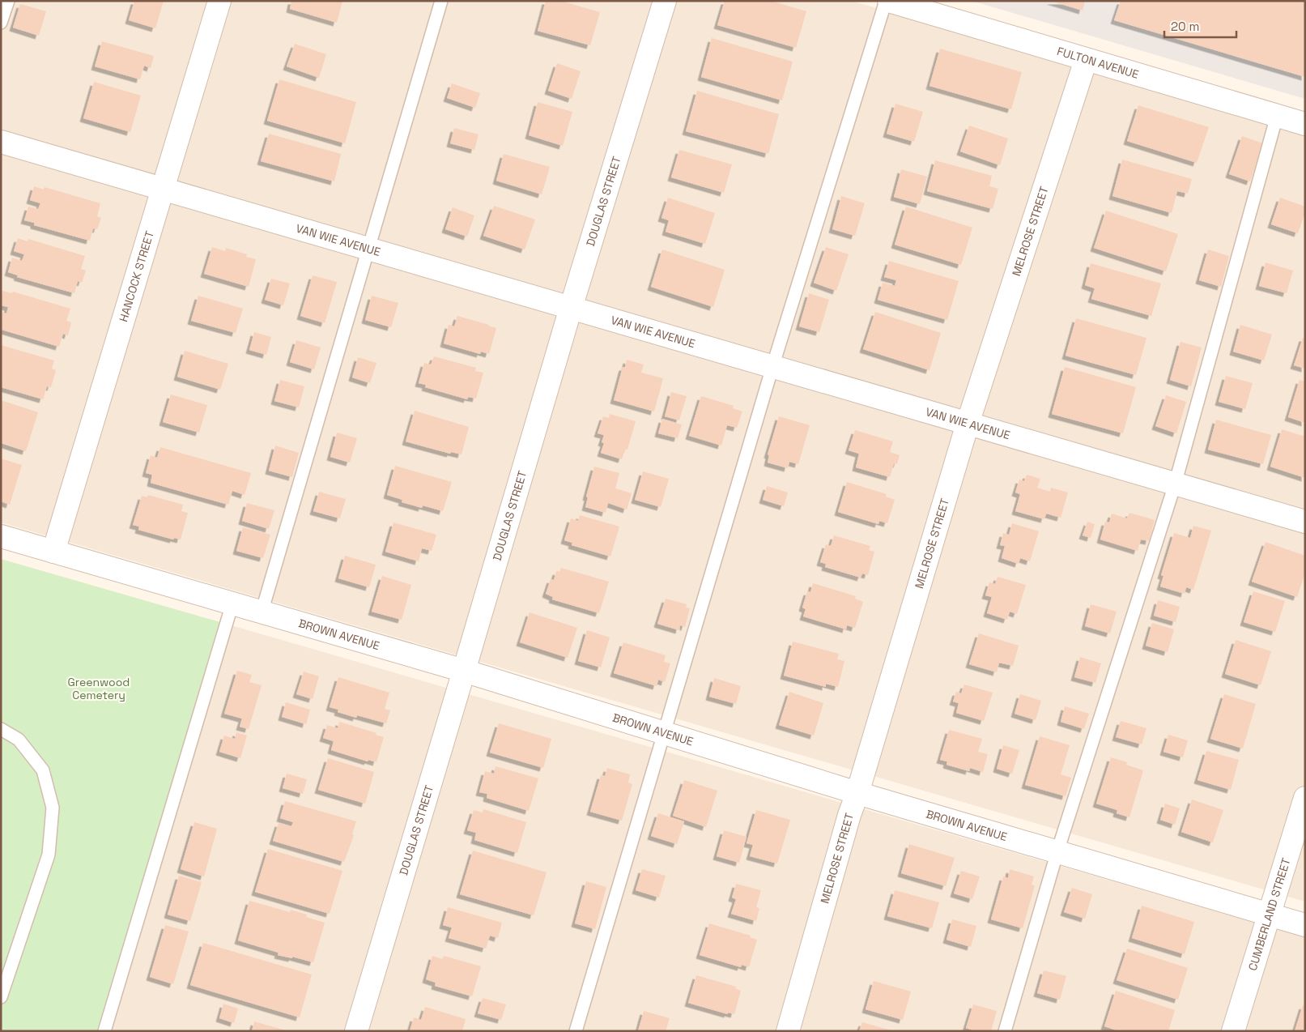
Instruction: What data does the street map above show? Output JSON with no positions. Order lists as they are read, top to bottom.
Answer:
{
  "streets": {
    "street": [
      "FULTON AVENUE",
      "DOUGLAS STREET",
      "MELROSE STREET",
      "VAN WIE AVENUE",
      "HANCOCK STREET",
      "BROWN AVENUE",
      "CUMBERLAND STREET"
    ]
  },
  "crossings": [
    ["FULTON AVENUE", "MELROSE STREET"],
    ["DOUGLAS STREET", "VAN WIE AVENUE"],
    ["DOUGLAS STREET", "BROWN AVENUE"],
    ["MELROSE STREET", "VAN WIE AVENUE"],
    ["MELROSE STREET", "BROWN AVENUE"],
    ["VAN WIE AVENUE", "HANCOCK STREET"],
    ["HANCOCK STREET", "BROWN AVENUE"],
    ["BROWN AVENUE", "CUMBERLAND STREET"]
  ],
  "parks": ["Greenwood Cemetery"],
  "scale_bar": "20 m"
}
